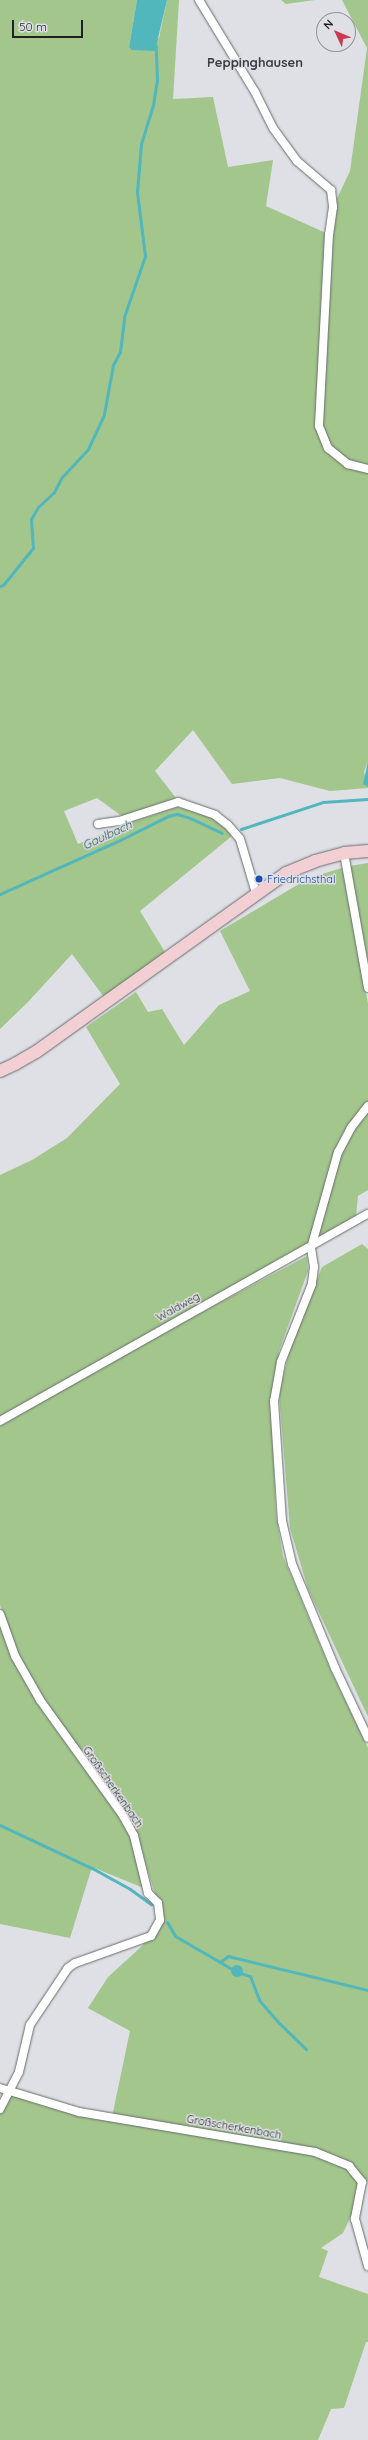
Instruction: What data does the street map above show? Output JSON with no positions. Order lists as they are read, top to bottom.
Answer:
{
  "streets": {
    "street": ["Waldweg", "Großscherkenbach"]
  },
  "districts": ["Peppinghausen"],
  "water": ["Gaulbach"],
  "places": ["Friedrichsthal"],
  "scale_bar": "50 m",
  "north": "top left"
}
